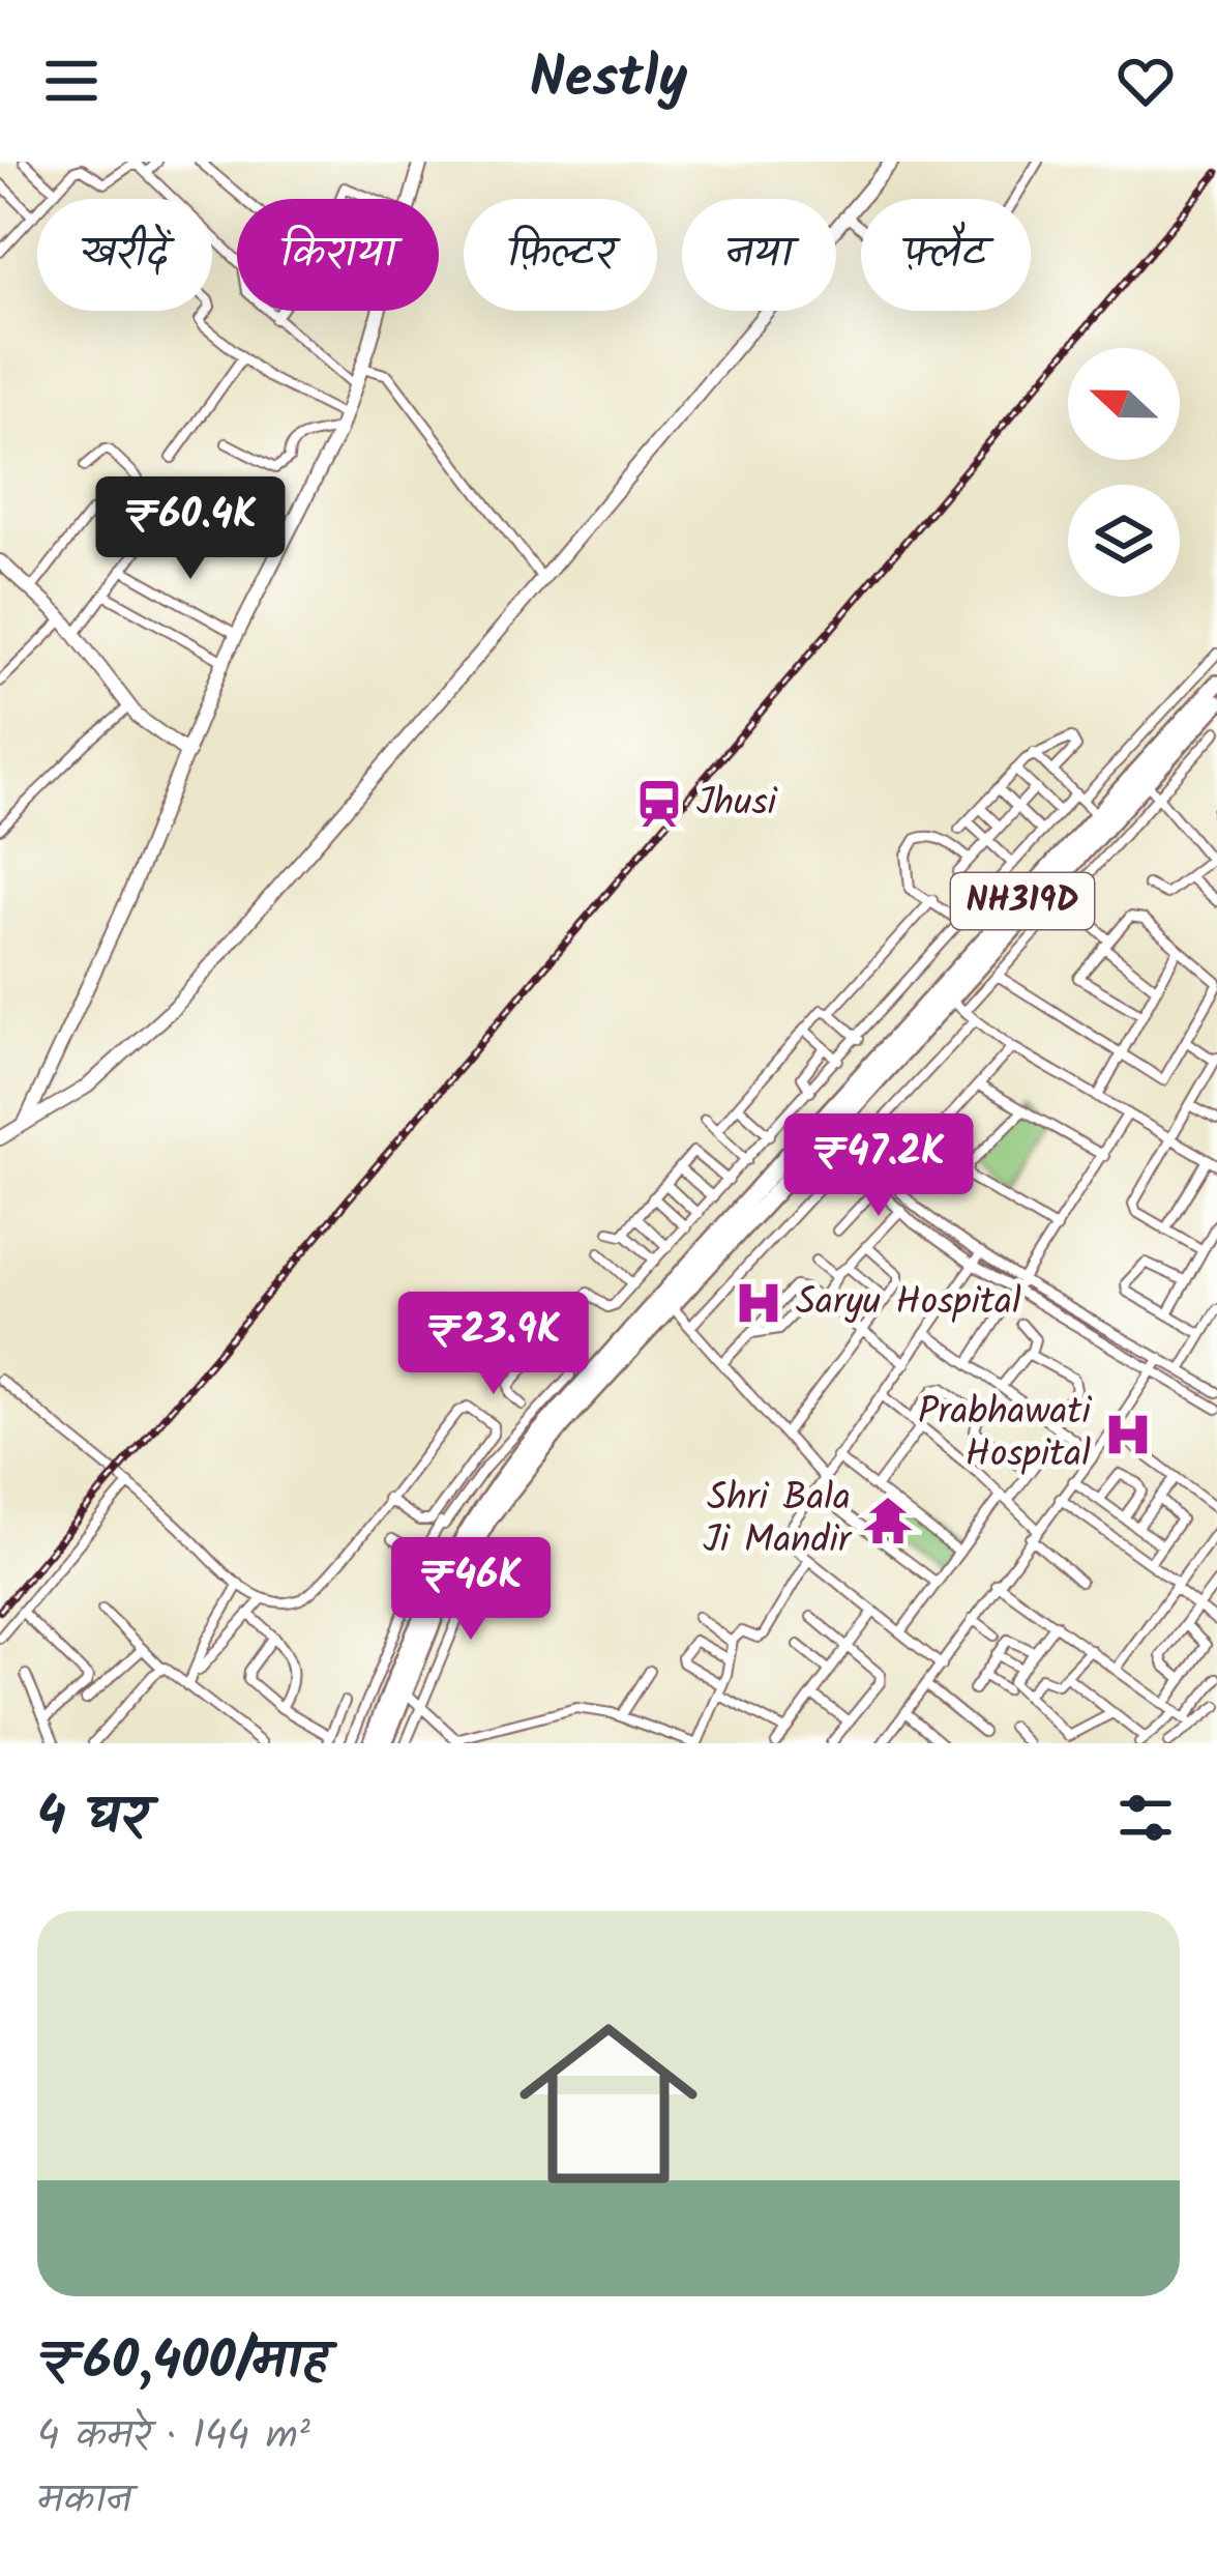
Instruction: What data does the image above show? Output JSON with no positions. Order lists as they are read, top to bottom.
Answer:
{
  "streets": {
    "highway": ["NH319D"]
  },
  "places": {
    "station": ["Jhusi"],
    "hospital": ["Saryu Hospital", "Prabhawati Hospital"],
    "temple": ["Shri Bala Ji Mandir"]
  },
  "north": "left",
  "page": {
    "header": "Nestly",
    "chip": [
      "खरीदें",
      "किराया",
      "फ़िल्टर",
      "नया",
      "फ़्लैट"
    ],
    "price": [
      "₹60.4K",
      "₹47.2K",
      "₹23.9K",
      "₹46K"
    ],
    "heading": "4 घर",
    "list": [
      {
        "name": "₹60,400/माह",
        "note": "4 कमरे · 144 m² · मकान"
      }
    ]
  }
}
